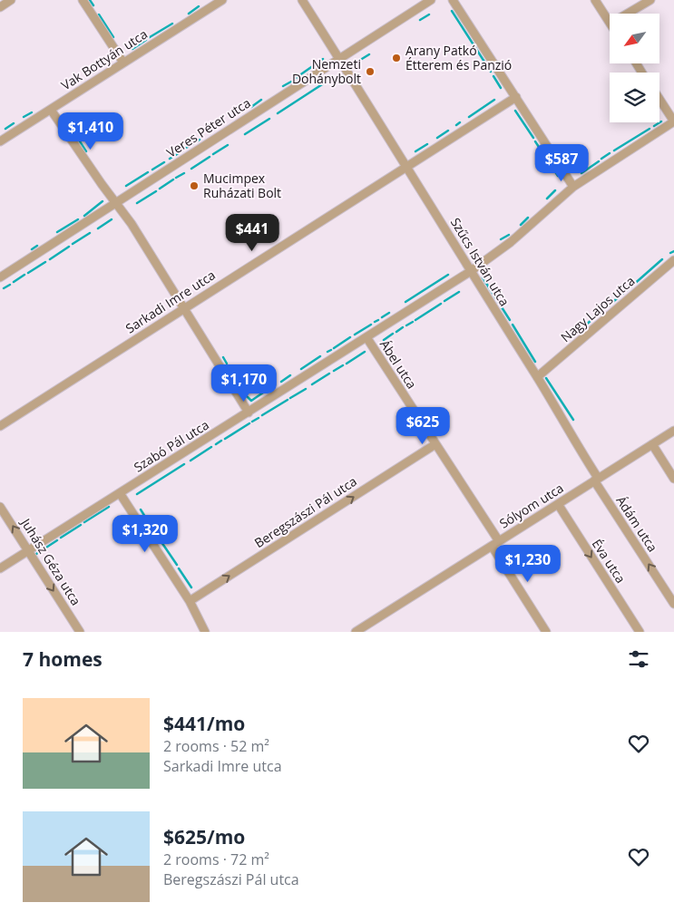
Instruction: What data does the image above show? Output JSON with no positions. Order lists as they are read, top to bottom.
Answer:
{
  "streets": {
    "street": [
      "Vak Bottyán utca",
      "Veres Péter utca",
      "Szűcs István utca",
      "Sarkadi Imre utca",
      "Nagy Lajos utca",
      "Ábel utca",
      "Szabó Pál utca",
      "Sólyom utca",
      "Beregszászi Pál utca",
      "Ádám utca",
      "Éva utca",
      "Juhász Géza utca"
    ]
  },
  "crossings": [
    ["Veres Péter utca", "Szűcs István utca"],
    ["Szűcs István utca", "Sarkadi Imre utca"],
    ["Szűcs István utca", "Nagy Lajos utca"],
    ["Szűcs István utca", "Szabó Pál utca"],
    ["Szűcs István utca", "Sólyom utca"],
    ["Szűcs István utca", "Ádám utca"],
    ["Ábel utca", "Szabó Pál utca"],
    ["Ábel utca", "Sólyom utca"],
    ["Ábel utca", "Beregszászi Pál utca"],
    ["Szabó Pál utca", "Juhász Géza utca"],
    ["Sólyom utca", "Ádám utca"],
    ["Sólyom utca", "Éva utca"]
  ],
  "one_way": ["Beregszászi Pál utca", "Ádám utca", "Éva utca"],
  "places": ["Arany Patkó Étterem és Panzió", "Nemzeti Dohánybolt", "Mucimpex Ruházati Bolt"],
  "north": "bottom left",
  "page": {
    "price": [
      "$1,410",
      "$587",
      "$441",
      "$1,170",
      "$625",
      "$1,320",
      "$1,230"
    ],
    "heading": "7 homes",
    "list": [
      {
        "name": "$441/mo",
        "note": "2 rooms · 52 m² · Sarkadi Imre utca"
      },
      {
        "name": "$625/mo",
        "note": "2 rooms · 72 m² · Beregszászi Pál utca"
      }
    ]
  }
}
